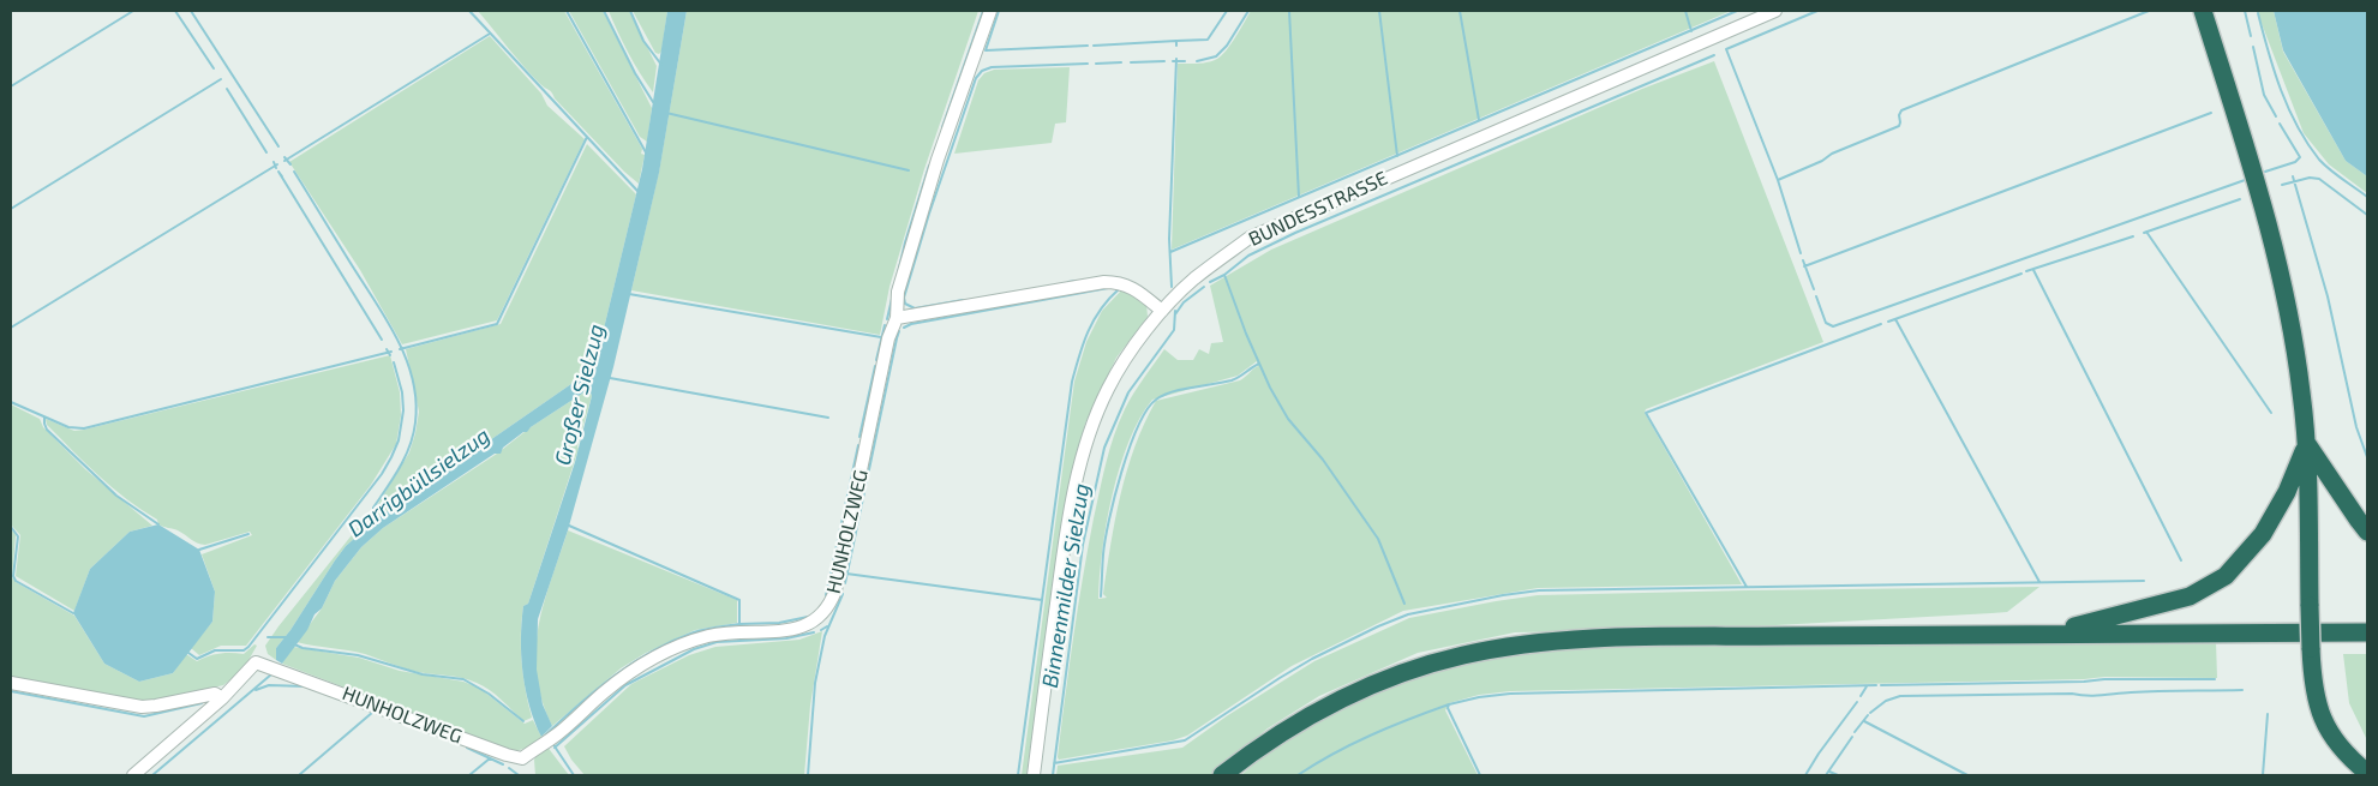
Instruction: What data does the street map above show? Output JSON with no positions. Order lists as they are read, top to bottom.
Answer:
{
  "streets": {
    "street": ["BUNDESSTRASSE", "HUNHOLZWEG"]
  },
  "water": ["Großer Sielzug", "Darrigbüllsielzug", "Binnenmilder Sielzug"]
}
